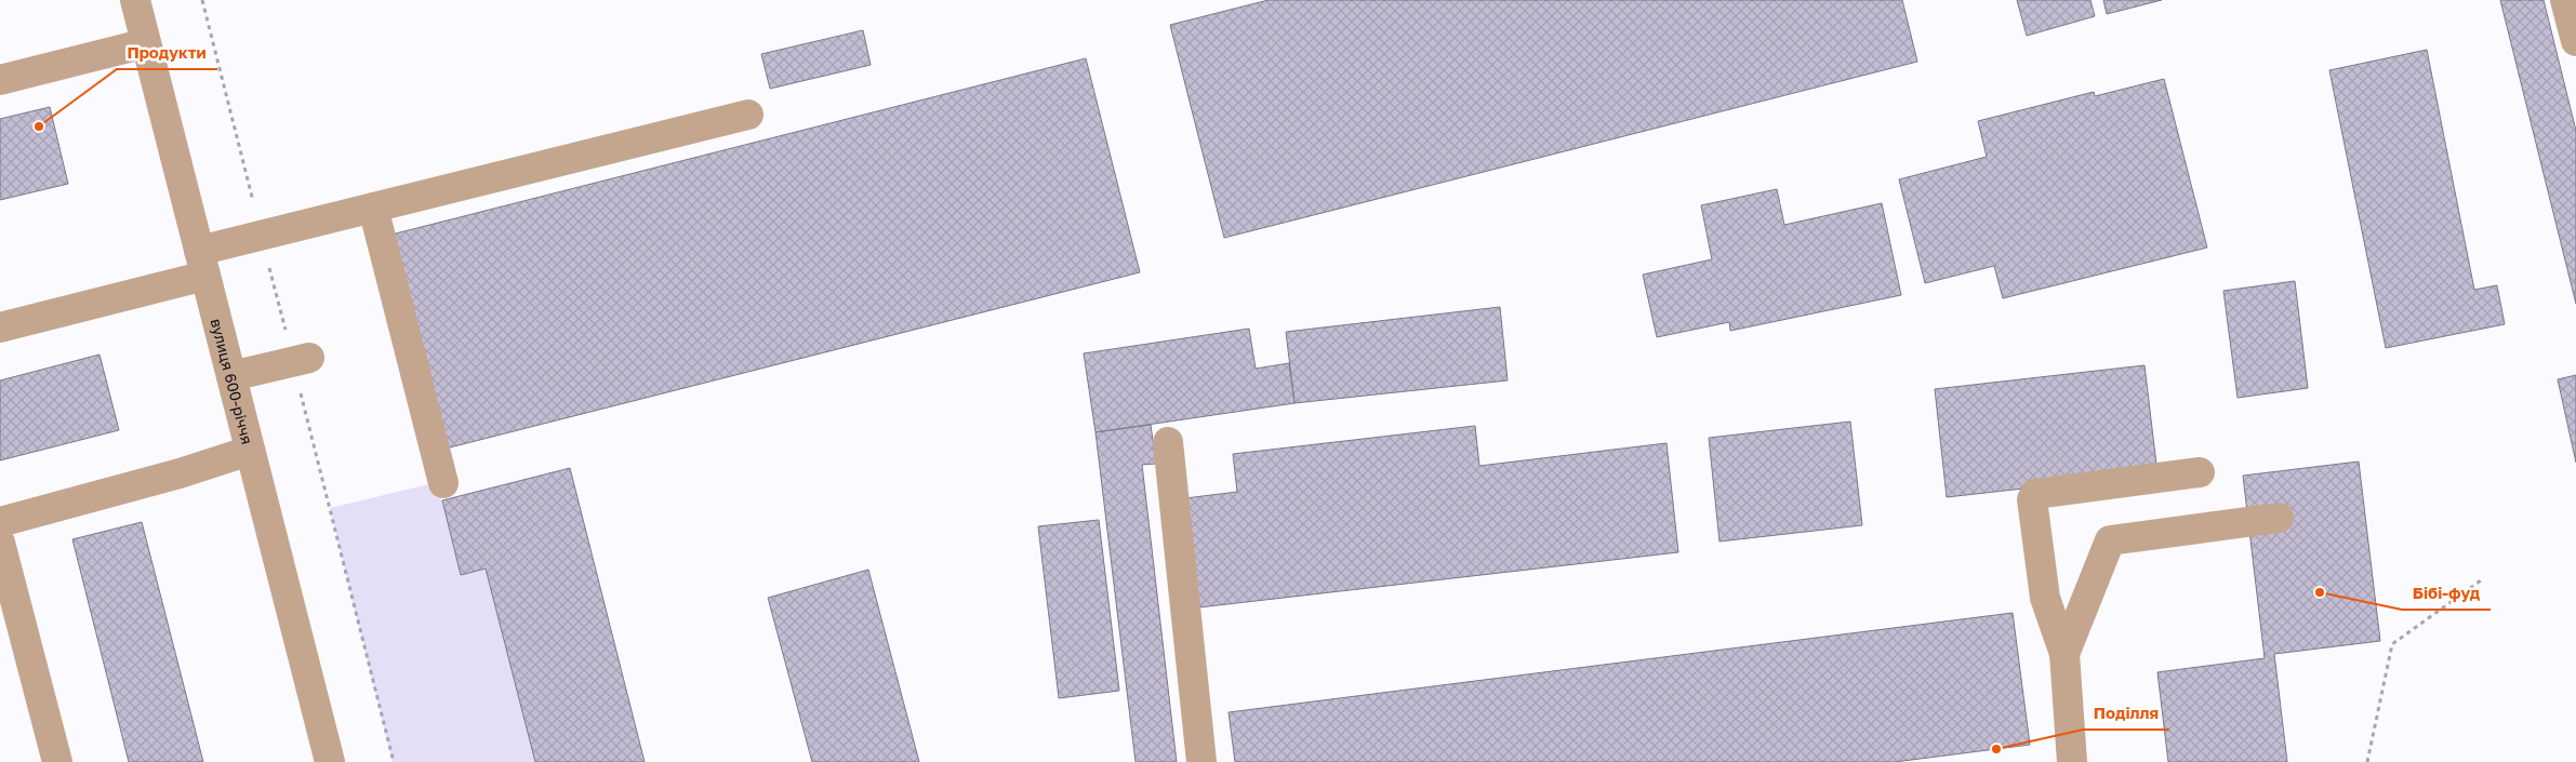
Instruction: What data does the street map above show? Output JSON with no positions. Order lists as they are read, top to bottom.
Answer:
{
  "streets": {
    "street": ["вулиця 600-річчя"]
  },
  "places": ["Продукти", "Бібі-фуд", "Поділля"]
}
